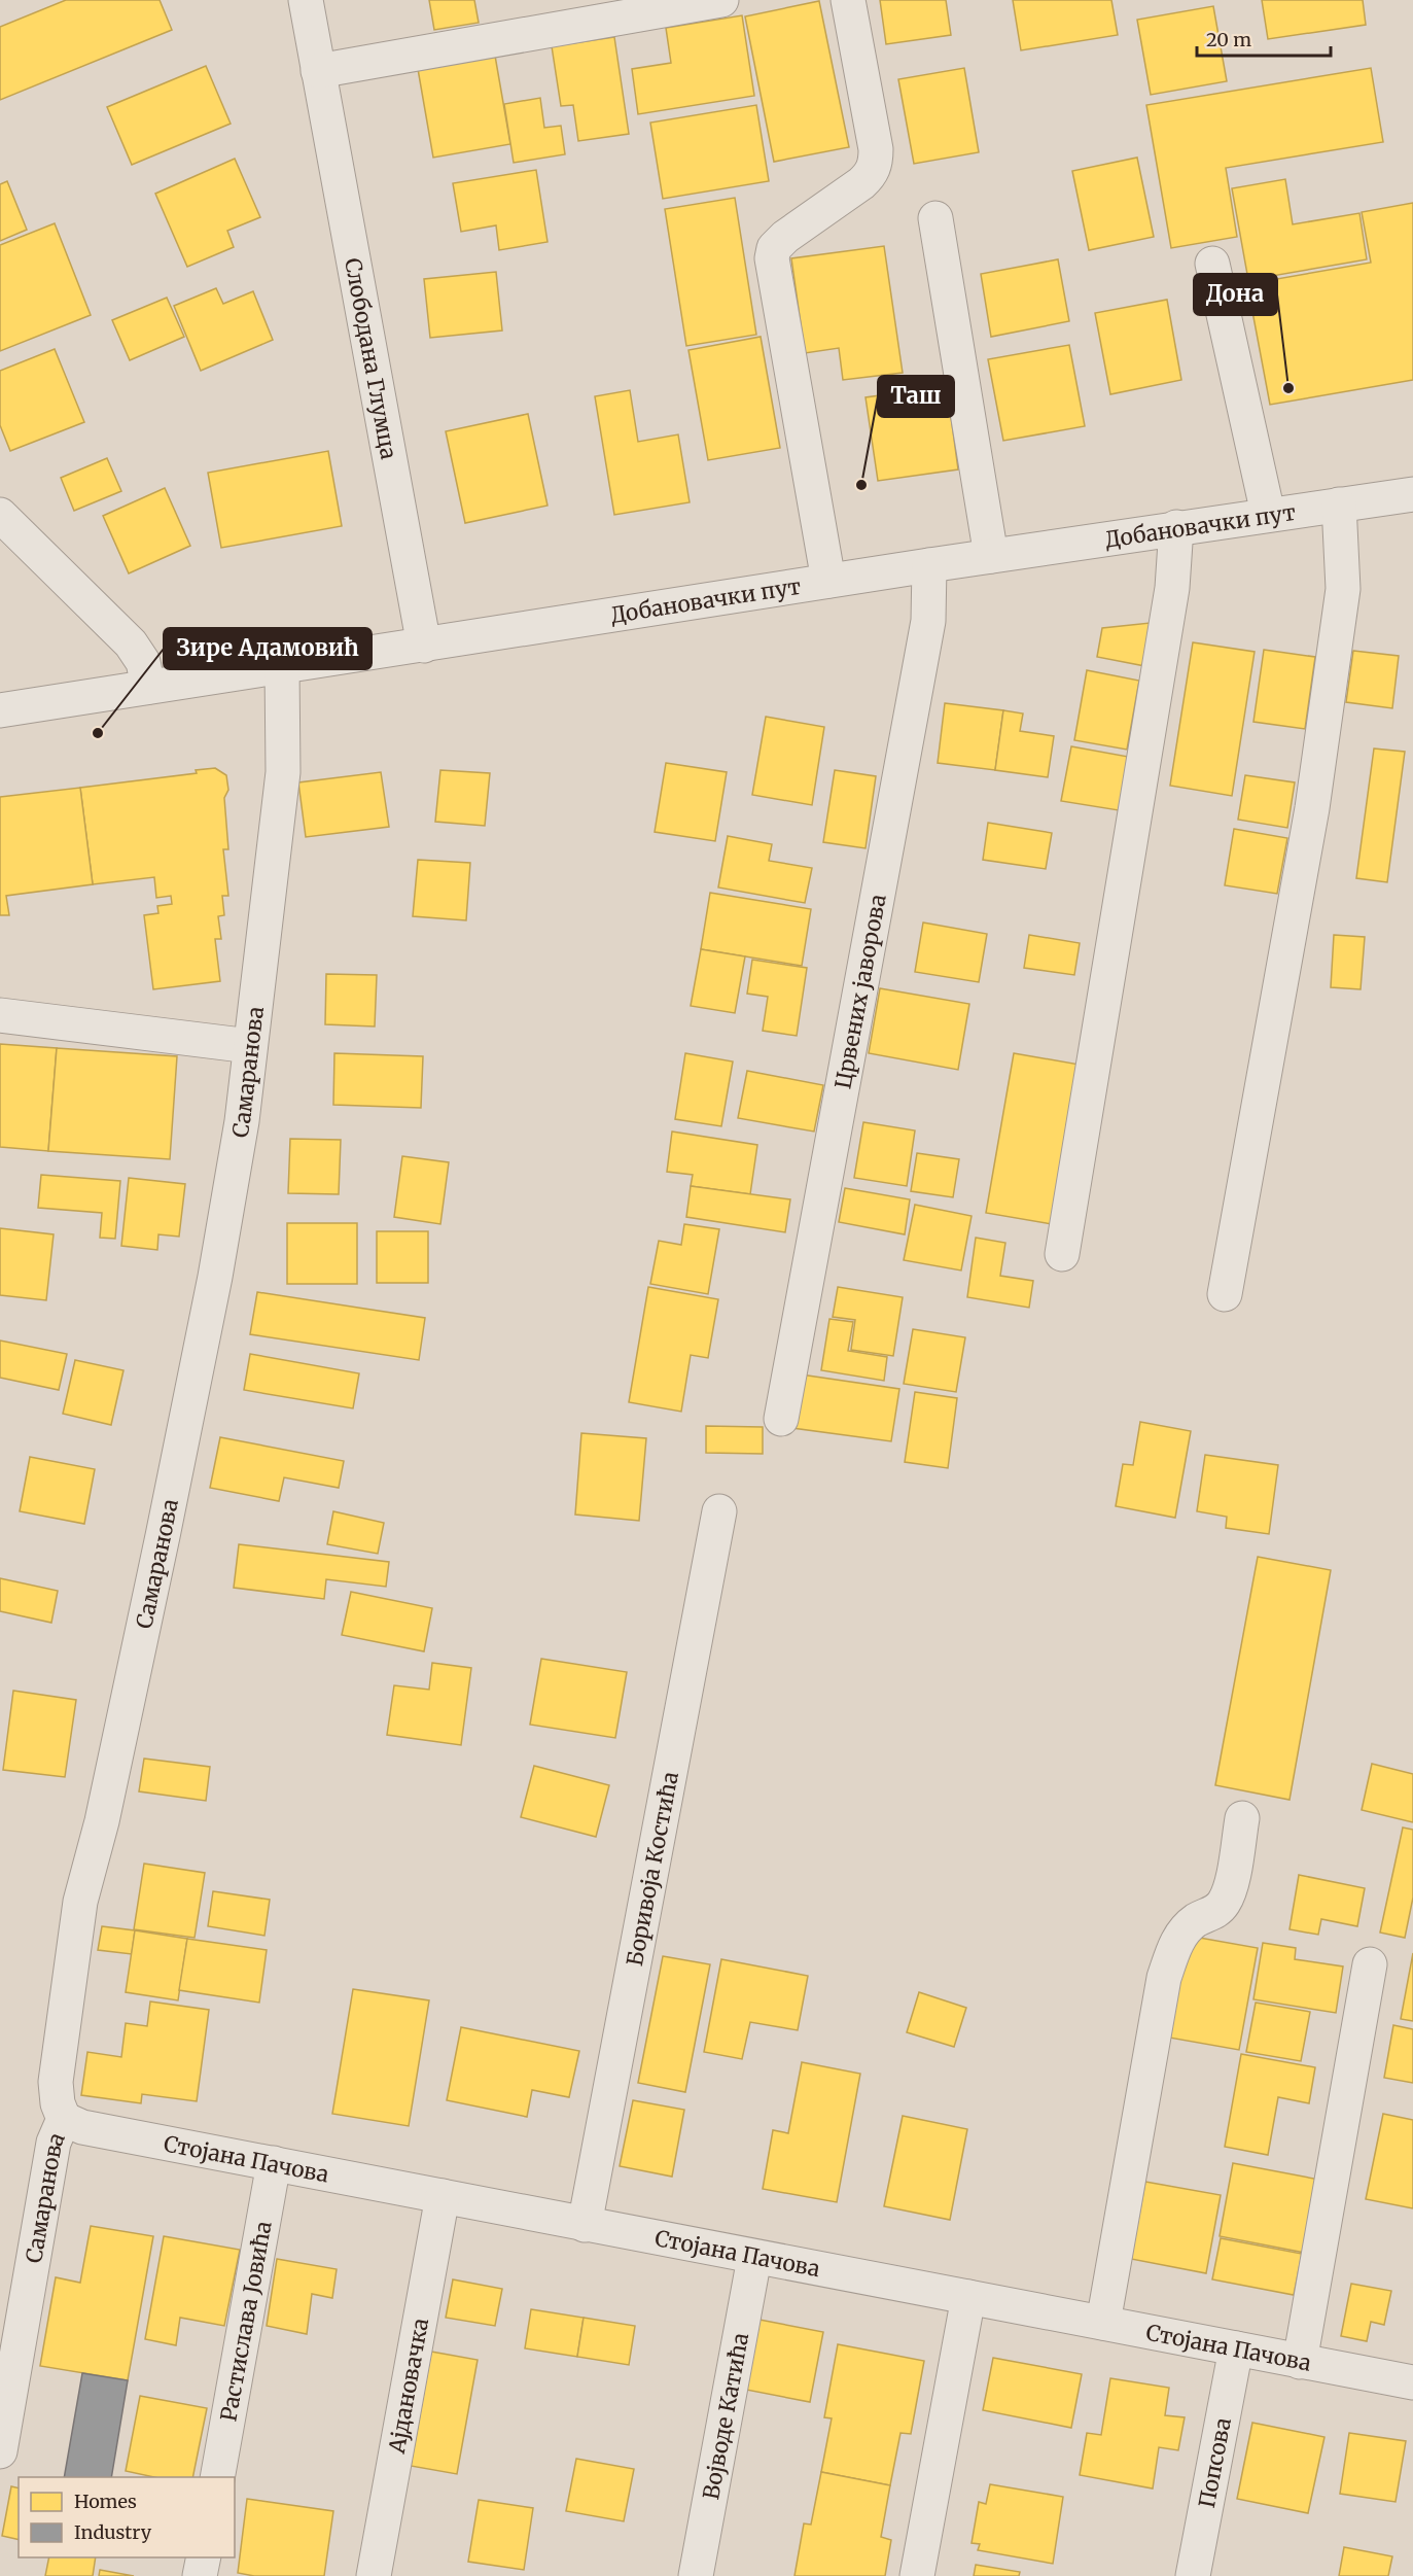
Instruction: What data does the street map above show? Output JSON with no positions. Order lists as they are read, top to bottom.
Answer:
{
  "streets": {
    "street": [
      "Слободана Глумца",
      "Добановачки пут",
      "Црвених јаворова",
      "Самаранова",
      "Боривоја Костића",
      "Стојана Пачова",
      "Растислава Јовића",
      "Ајдановачка",
      "Војводе Катића",
      "Попсова"
    ]
  },
  "crossings": [
    ["Слободана Глумца", "Добановачки пут"],
    ["Добановачки пут", "Црвених јаворова"],
    ["Добановачки пут", "Самаранова"],
    ["Самаранова", "Стојана Пачова"],
    ["Боривоја Костића", "Стојана Пачова"],
    ["Стојана Пачова", "Растислава Јовића"],
    ["Стојана Пачова", "Ајдановачка"],
    ["Стојана Пачова", "Војводе Катића"],
    ["Стојана Пачова", "Попсова"]
  ],
  "places": ["Дона", "Таш", "Зире Адамовић"],
  "legend": ["Homes", "Industry"],
  "scale_bar": "20 m"
}
